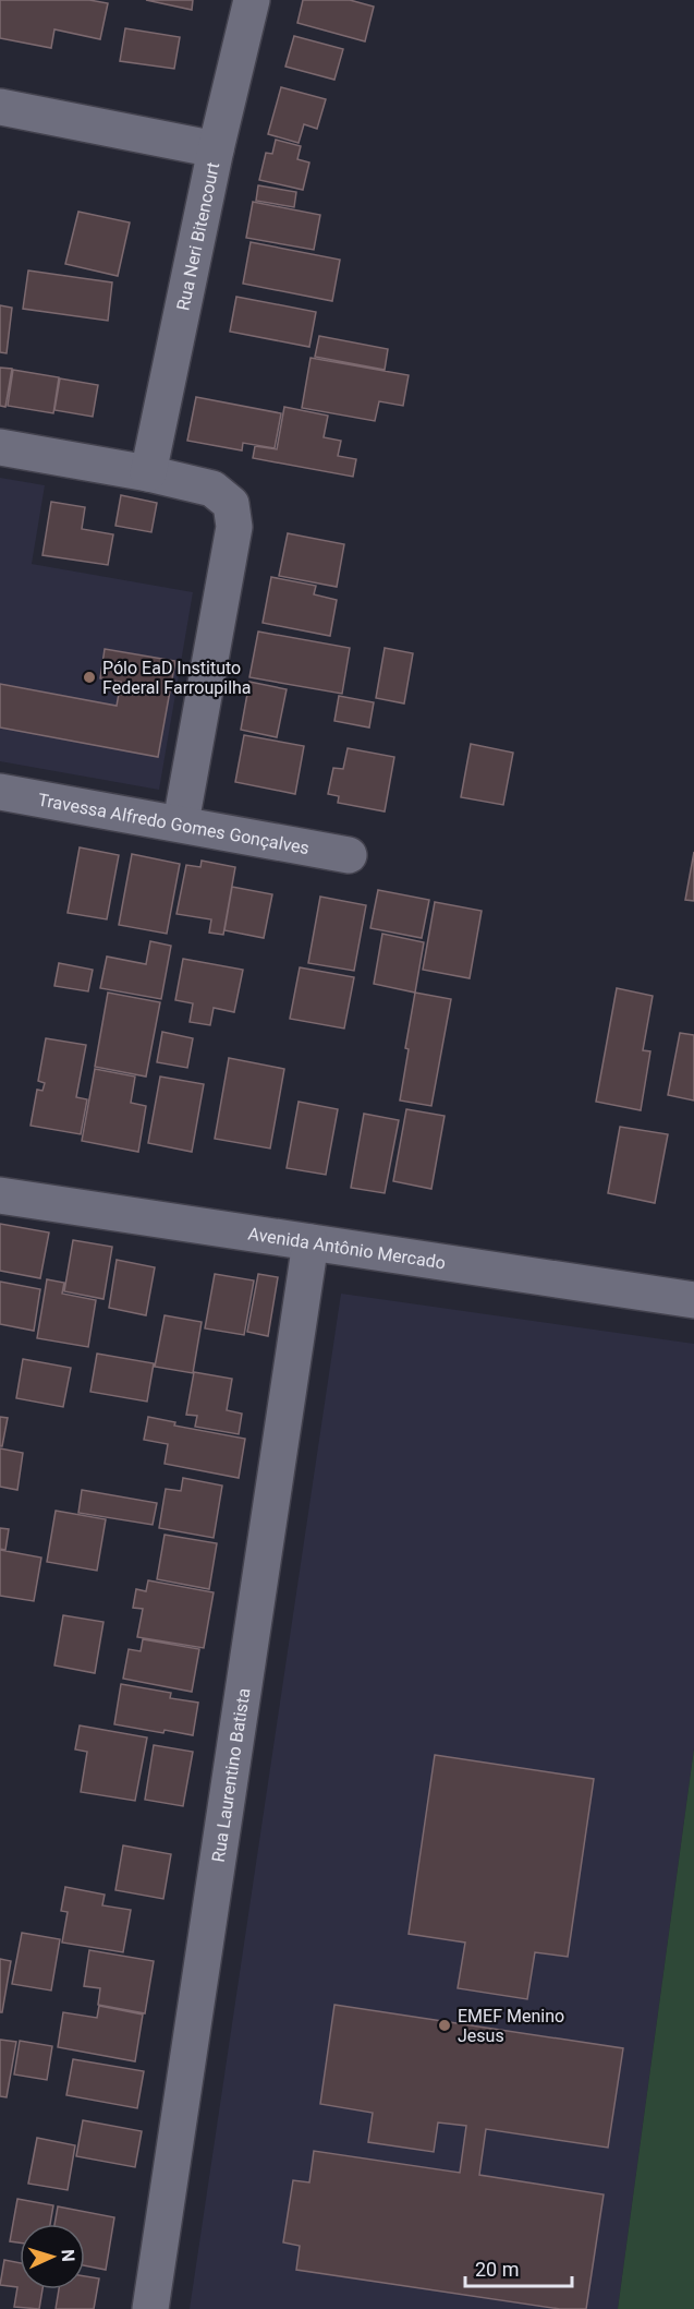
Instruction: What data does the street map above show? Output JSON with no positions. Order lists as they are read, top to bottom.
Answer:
{
  "streets": {
    "street": [
      "Rua Neri Bitencourt",
      "Travessa Alfredo Gomes Gonçalves",
      "Avenida Antônio Mercado",
      "Rua Laurentino Batista"
    ]
  },
  "crossings": [
    ["Avenida Antônio Mercado", "Rua Laurentino Batista"]
  ],
  "places": ["Pólo EaD Instituto Federal Farroupilha", "EMEF Menino Jesus"],
  "scale_bar": "20 m",
  "north": "right"
}
